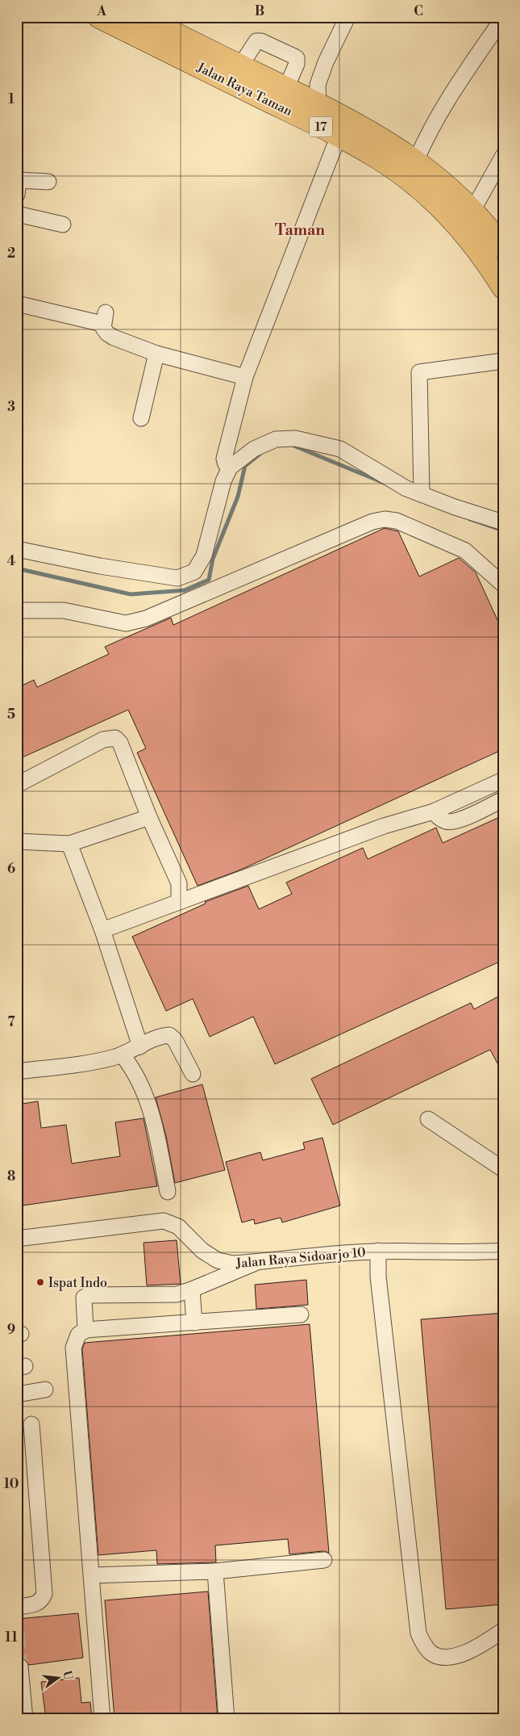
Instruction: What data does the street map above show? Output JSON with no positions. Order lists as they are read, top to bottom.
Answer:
{
  "streets": {
    "highway": ["Jalan Raya Taman", "17"],
    "street": ["Jalan Raya Sidoarjo 10"]
  },
  "districts": ["Taman"],
  "places": ["Ispat Indo"],
  "north": "right",
  "grid": {
    "columns": ["A", "B", "C"],
    "rows": [
      "1",
      "2",
      "3",
      "4",
      "5",
      "6",
      "7",
      "8",
      "9",
      "10",
      "11"
    ]
  }
}
